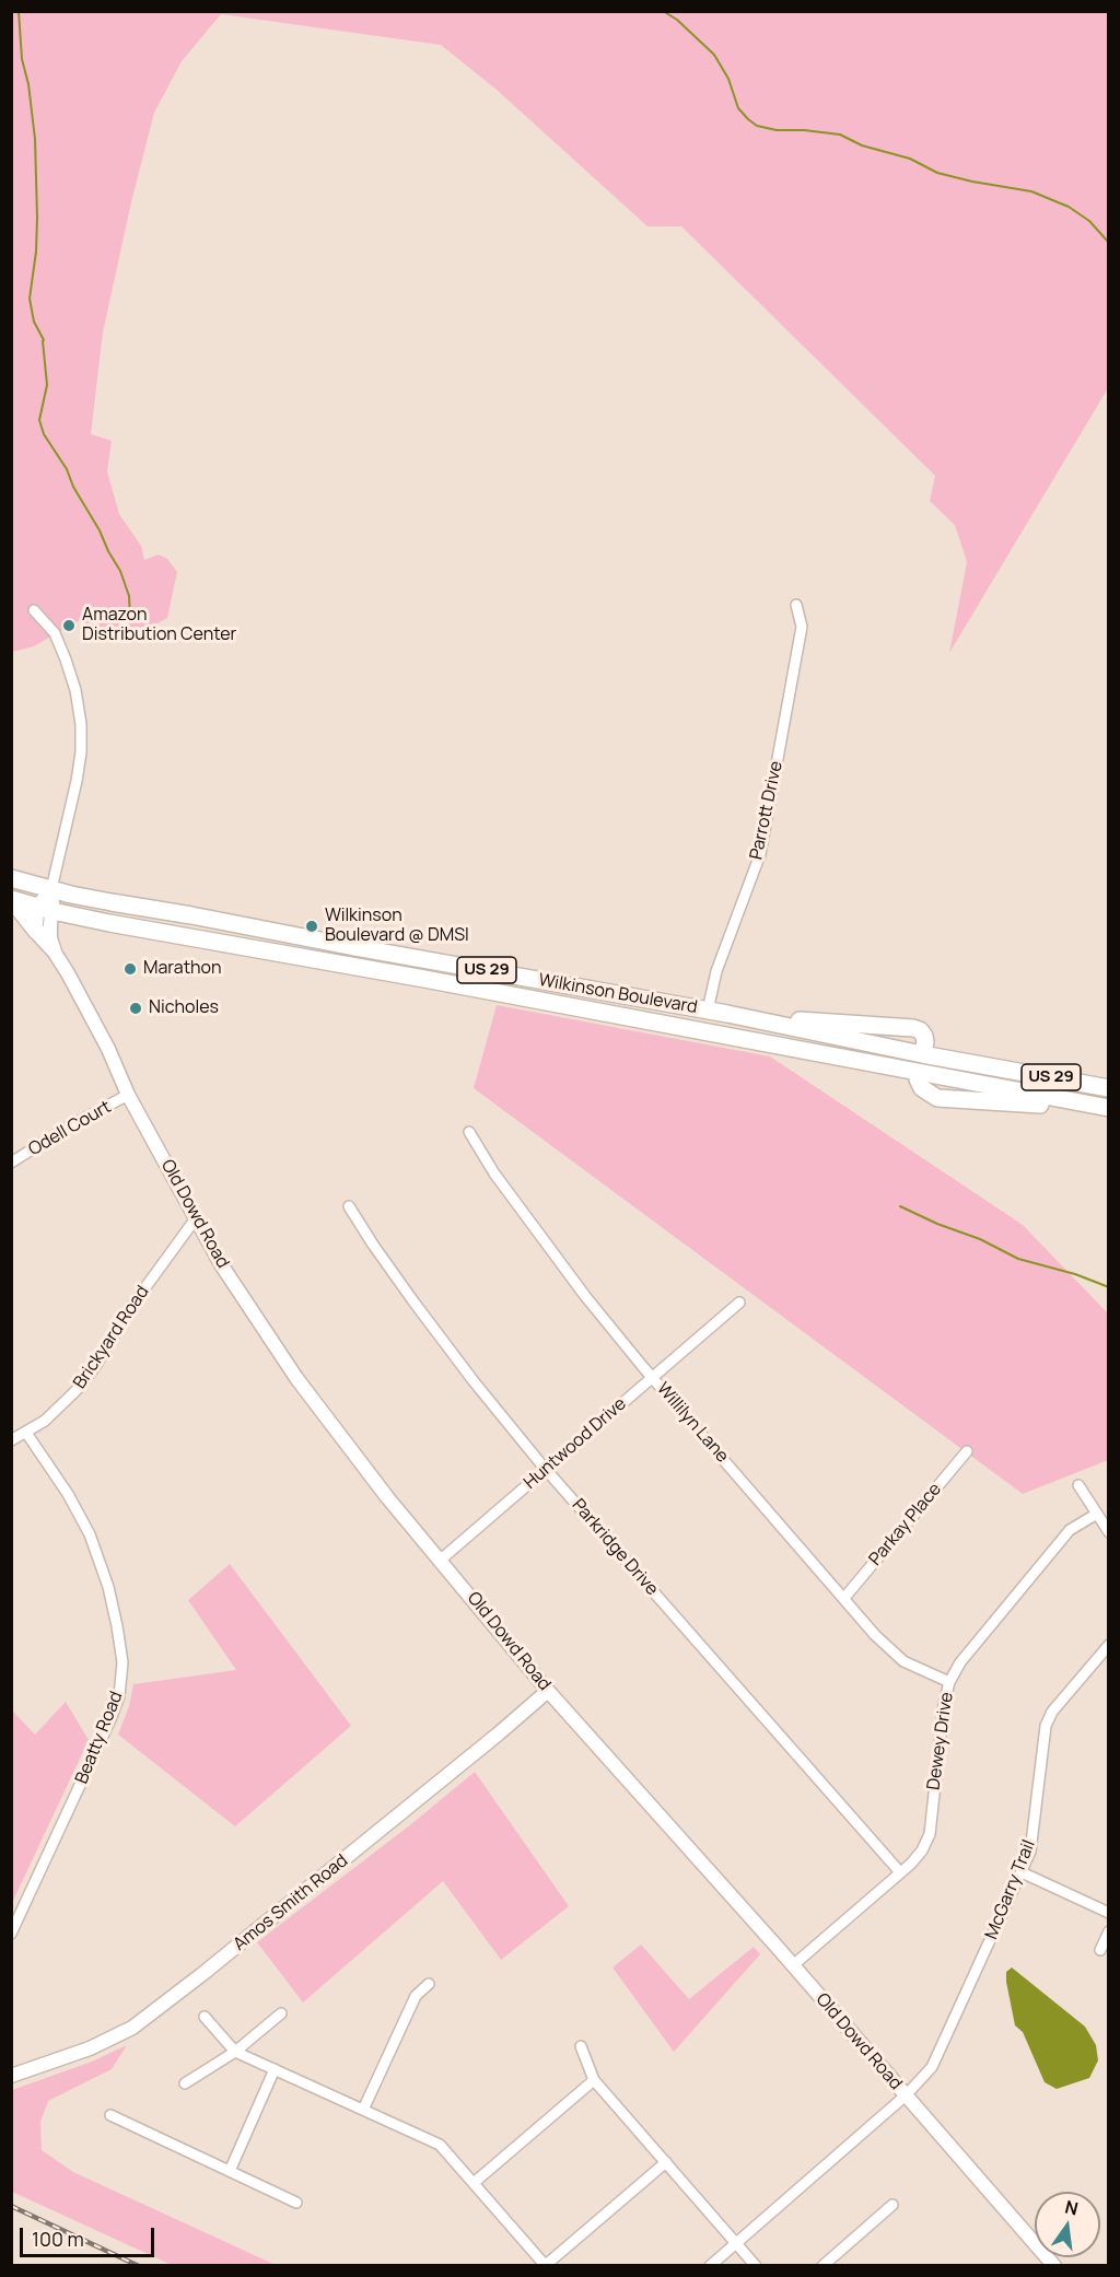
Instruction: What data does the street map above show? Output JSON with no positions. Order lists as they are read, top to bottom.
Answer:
{
  "streets": {
    "main road": ["US 29", "Wilkinson Boulevard"],
    "street": [
      "Parrott Drive",
      "Odell Court",
      "Old Dowd Road",
      "Brickyard Road",
      "Willilyn Lane",
      "Huntwood Drive",
      "Parkay Place",
      "Parkridge Drive",
      "Beatty Road",
      "Dewey Drive",
      "McGarry Trail",
      "Amos Smith Road"
    ]
  },
  "crossings": [
    ["Parrott Drive", "Wilkinson Boulevard"],
    ["Wilkinson Boulevard", "Old Dowd Road"],
    ["Odell Court", "Old Dowd Road"],
    ["Old Dowd Road", "Brickyard Road"],
    ["Old Dowd Road", "Huntwood Drive"],
    ["Old Dowd Road", "Dewey Drive"],
    ["Old Dowd Road", "McGarry Trail"],
    ["Old Dowd Road", "Amos Smith Road"],
    ["Brickyard Road", "Beatty Road"],
    ["Willilyn Lane", "Huntwood Drive"],
    ["Willilyn Lane", "Parkay Place"],
    ["Willilyn Lane", "Dewey Drive"],
    ["Huntwood Drive", "Parkridge Drive"],
    ["Parkridge Drive", "Dewey Drive"]
  ],
  "places": [
    "Amazon Distribution Center",
    "Wilkinson Boulevard @ DMSI",
    "Marathon",
    "Nicholes"
  ],
  "scale_bar": "100 m",
  "north": "top"
}
